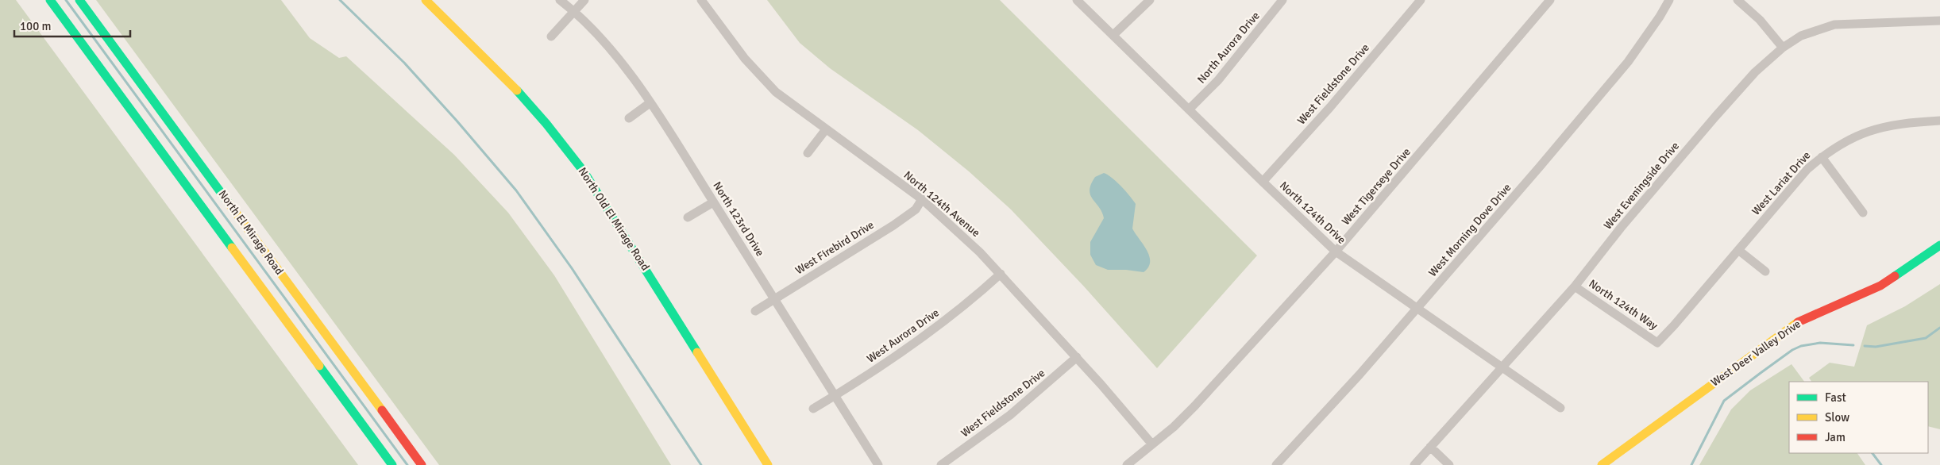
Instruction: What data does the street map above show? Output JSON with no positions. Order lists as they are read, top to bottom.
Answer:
{
  "streets": {
    "main road": ["North Old El Mirage Road", "North El Mirage Road", "West Deer Valley Drive"],
    "street": [
      "North Aurora Drive",
      "West Fieldstone Drive",
      "West Lariat Drive",
      "West Eveningside Drive",
      "West Tigerseye Drive",
      "North 124th Avenue",
      "North 124th Drive",
      "North 123rd Drive",
      "West Morning Dove Drive",
      "West Firebird Drive",
      "North 124th Way",
      "West Aurora Drive"
    ]
  },
  "crossings": [
    ["North Aurora Drive", "North 124th Drive"],
    ["West Fieldstone Drive", "North 124th Avenue"],
    ["West Fieldstone Drive", "North 124th Drive"],
    ["West Lariat Drive", "North 124th Way"],
    ["West Eveningside Drive", "North 124th Drive"],
    ["West Eveningside Drive", "North 124th Way"],
    ["West Tigerseye Drive", "North 124th Avenue"],
    ["West Tigerseye Drive", "North 124th Drive"],
    ["North 124th Avenue", "West Firebird Drive"],
    ["North 124th Avenue", "West Aurora Drive"],
    ["North 124th Drive", "West Morning Dove Drive"],
    ["North 123rd Drive", "West Firebird Drive"],
    ["North 123rd Drive", "West Aurora Drive"]
  ],
  "legend": ["Fast", "Slow", "Jam"],
  "scale_bar": "100 m"
}
